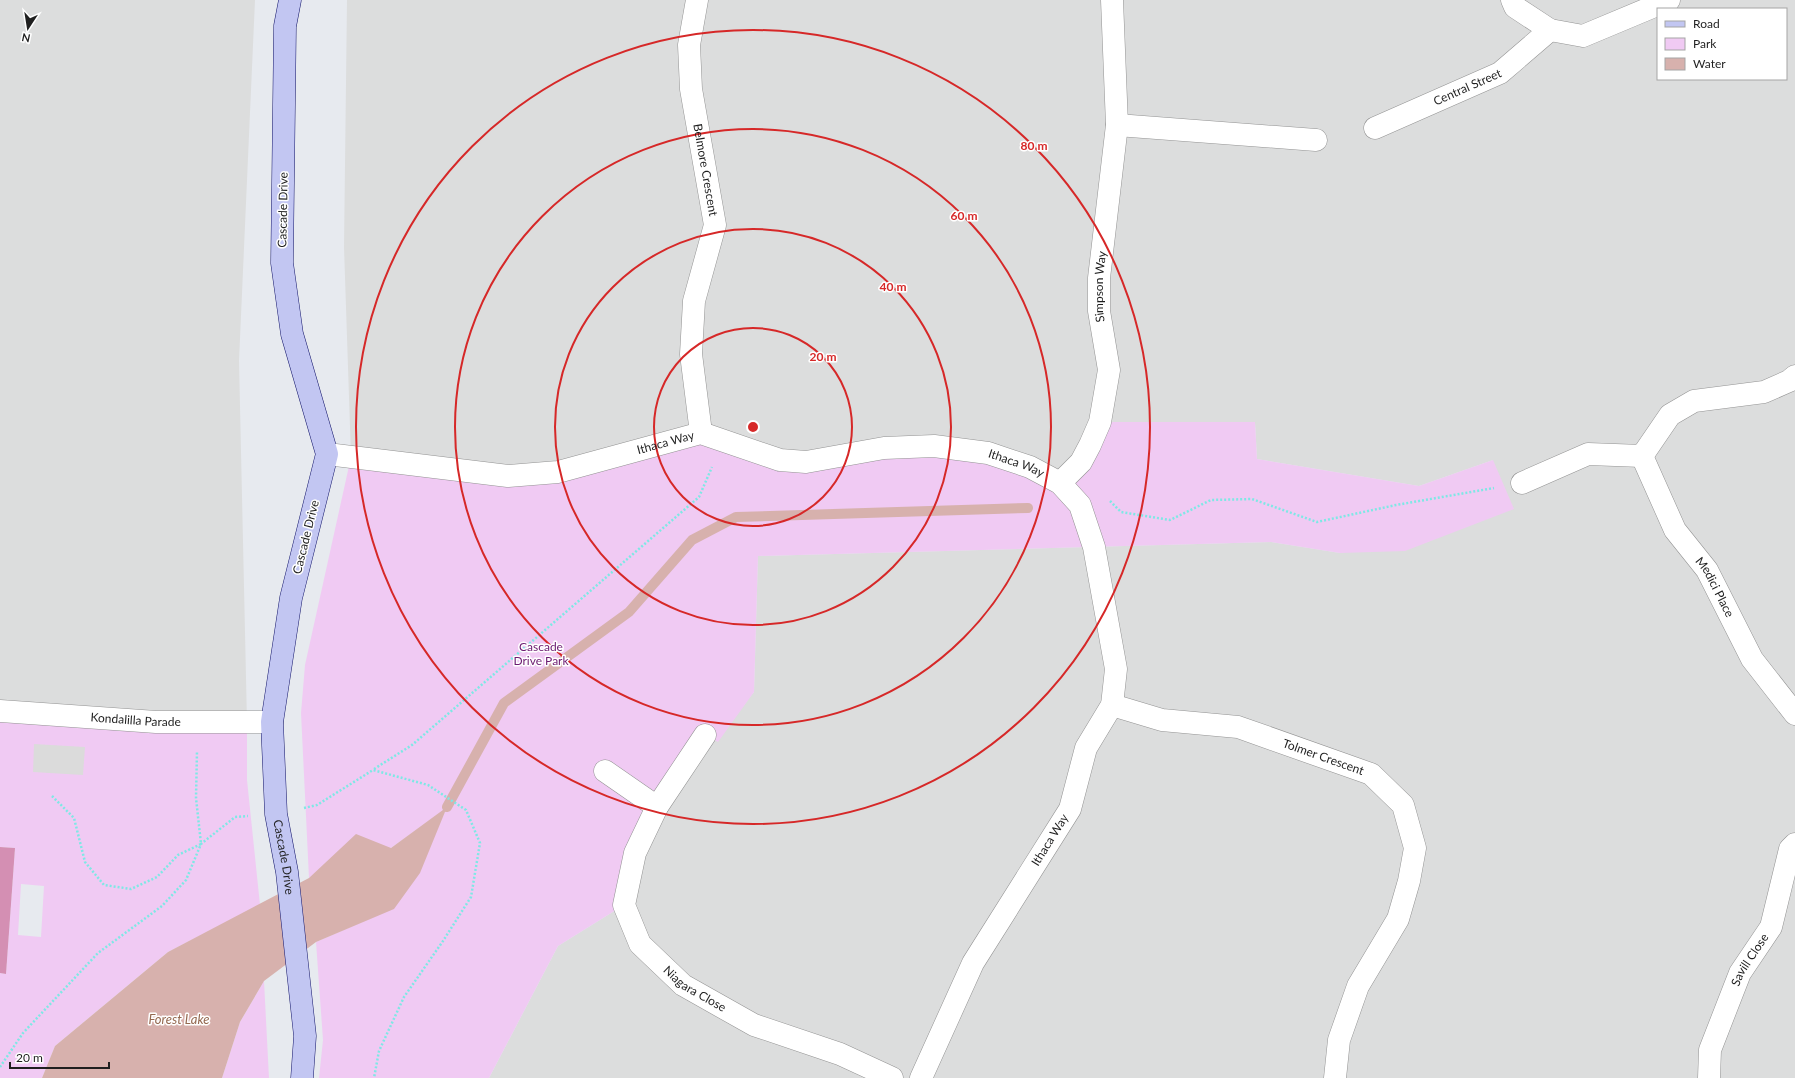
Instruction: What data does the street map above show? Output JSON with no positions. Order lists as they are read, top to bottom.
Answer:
{
  "streets": {
    "street": [
      "Central Street",
      "Belmore Crescent",
      "Cascade Drive",
      "Simpson Way",
      "Ithaca Way",
      "Medici Place",
      "Kondalilla Parade",
      "Tolmer Crescent",
      "Savill Close",
      "Niagara Close"
    ]
  },
  "crossings": [
    ["Belmore Crescent", "Ithaca Way"],
    ["Cascade Drive", "Ithaca Way"],
    ["Cascade Drive", "Kondalilla Parade"],
    ["Simpson Way", "Ithaca Way"],
    ["Ithaca Way", "Tolmer Crescent"]
  ],
  "water": ["Forest Lake"],
  "parks": ["Cascade Drive Park"],
  "legend": ["Road", "Park", "Water"],
  "scale_bar": "20 m",
  "north": "bottom",
  "rings": [
    "80 m",
    "60 m",
    "40 m",
    "20 m"
  ]
}
